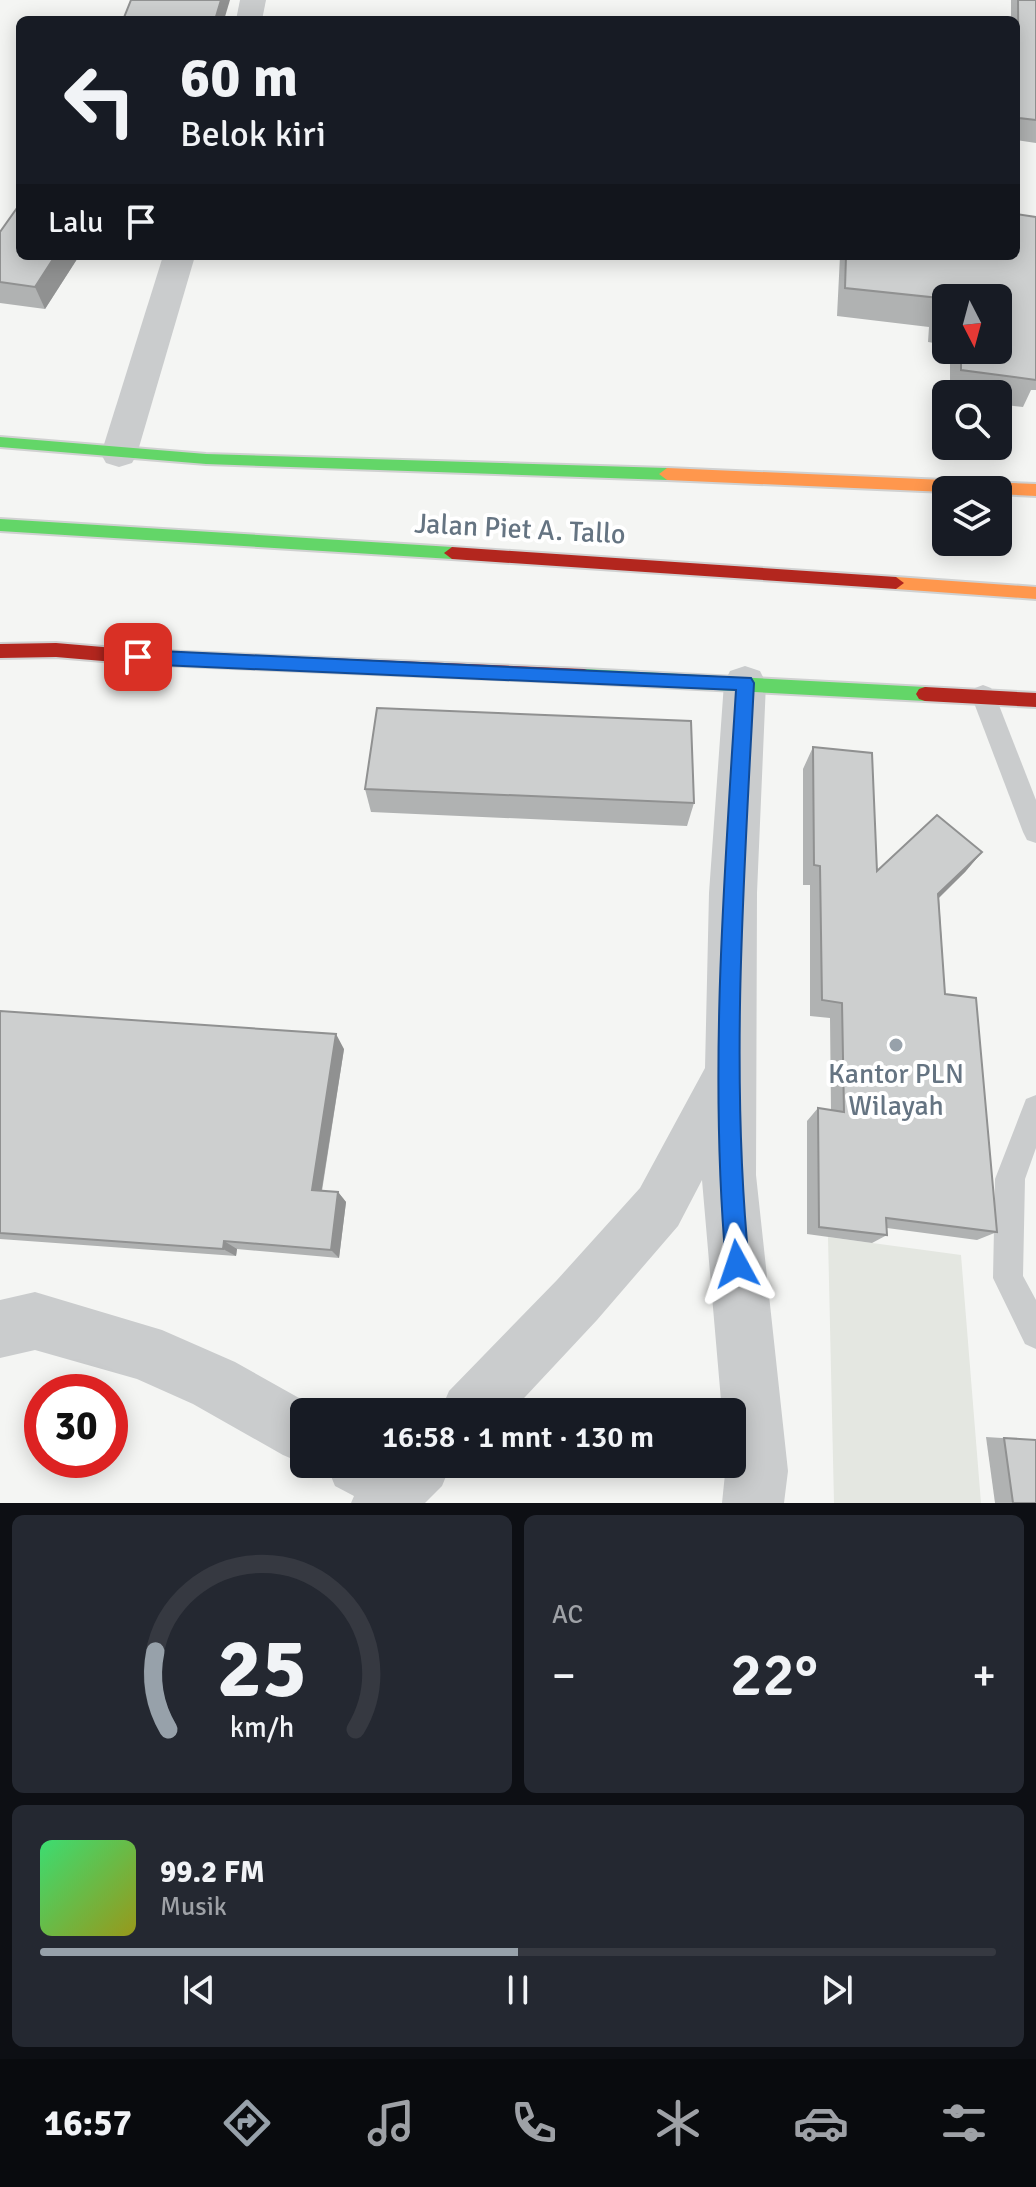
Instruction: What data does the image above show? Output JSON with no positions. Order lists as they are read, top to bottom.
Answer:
{
  "streets": {
    "main road": ["Jalan Piet A. Tallo"]
  },
  "places": ["Kantor PLN Wilayah"],
  "north": "bottom",
  "page": {
    "turn": ["60 m", "Belok kiri"],
    "then": "Lalu",
    "limit": "30",
    "trip": "16:58 · 1 mnt · 130 m",
    "tile": "AC",
    "heat": ["−", "22°", "+"],
    "song": ["99.2 FM", "Musik"],
    "tabs": "16:57",
    "gauge": ["25", "km/h"]
  }
}
